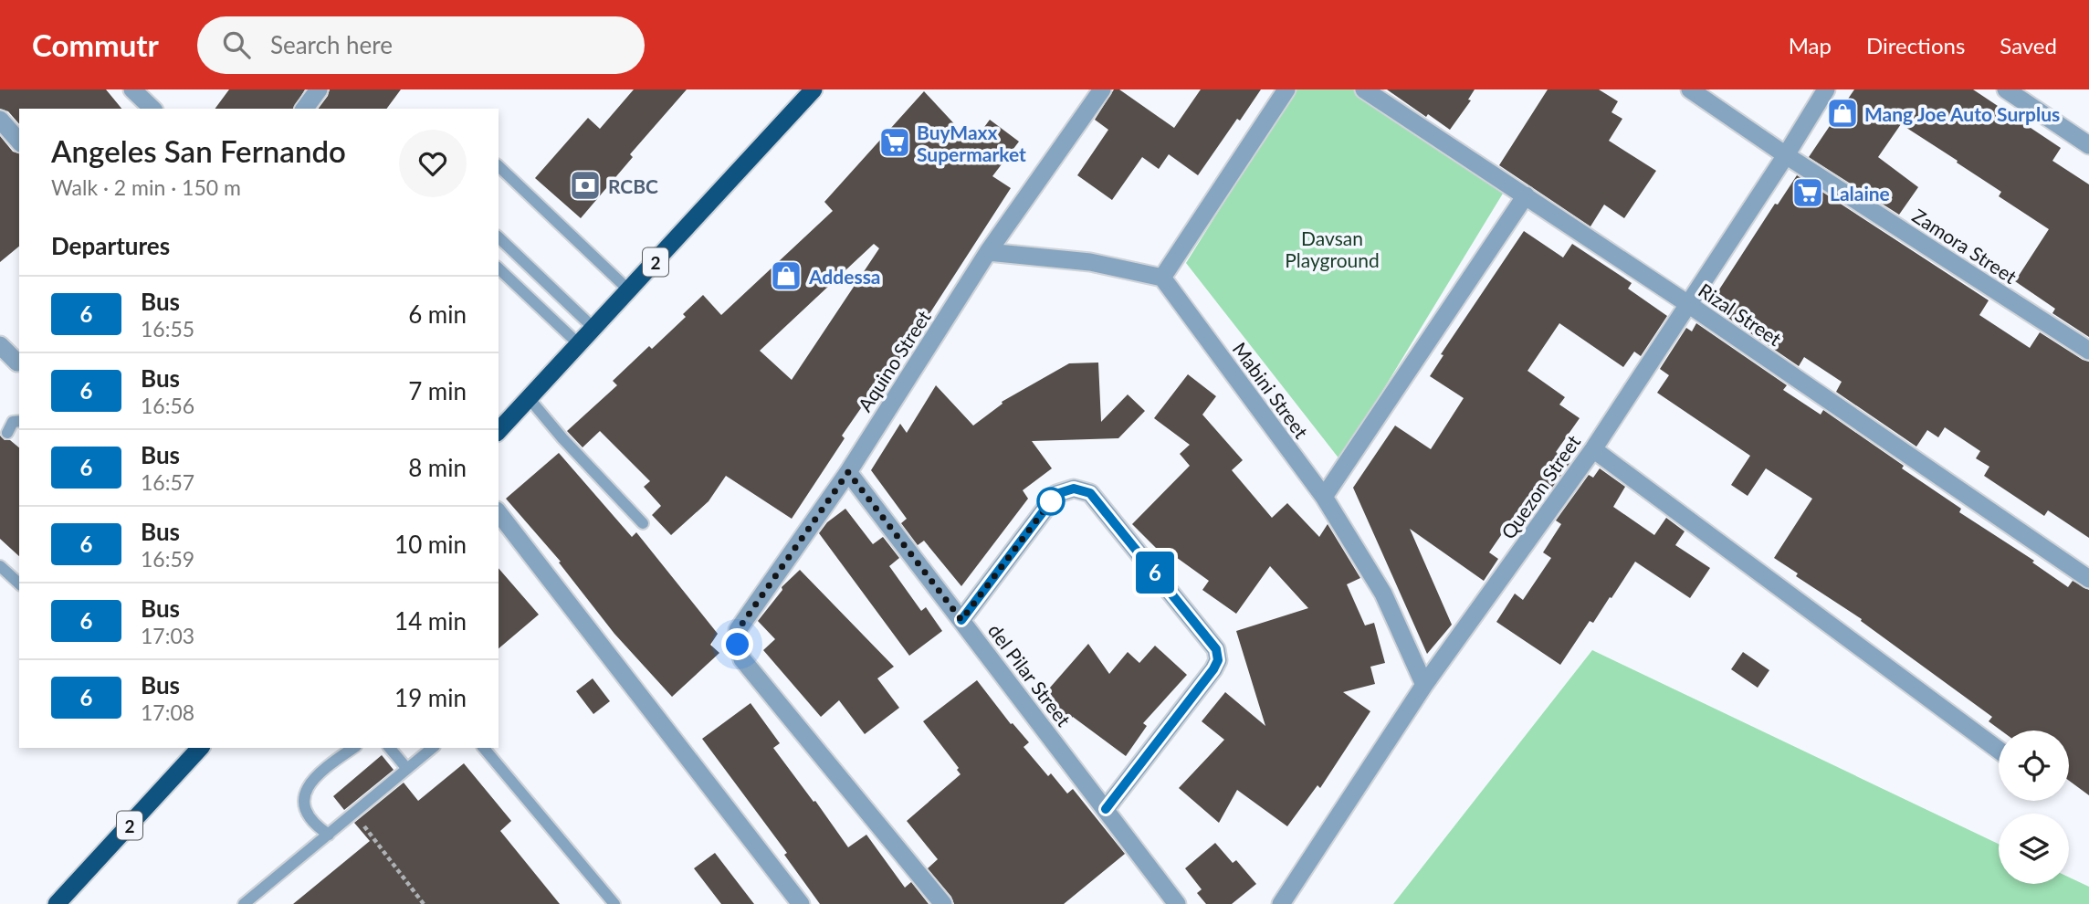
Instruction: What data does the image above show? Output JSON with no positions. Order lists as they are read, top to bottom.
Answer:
{
  "streets": {
    "highway": ["2"],
    "street": [
      "Zamora Street",
      "Rizal Street",
      "Aquino Street",
      "Mabini Street",
      "Quezon Street",
      "del Pilar Street"
    ]
  },
  "crossings": [
    ["Zamora Street", "Quezon Street"],
    ["Rizal Street", "Quezon Street"],
    ["Aquino Street", "del Pilar Street"],
    ["Mabini Street", "Quezon Street"]
  ],
  "parks": ["Davsan Playground"],
  "places": {
    "shop": ["Mang Joe Auto Surplus", "Addessa"],
    "supermarket": ["BuyMaxx Supermarket", "Lalaine"],
    "bank": ["RCBC"]
  },
  "lines": ["bus line 6"],
  "page": {
    "header": "Commutr",
    "search": "Search here",
    "nav": ["Map", "Directions", "Saved"],
    "on_map": "6",
    "heading": [
      ["Angeles San Fernando", "Walk · 2 min · 150 m"],
      "Departures"
    ],
    "list": [
      {
        "mark": "6",
        "name": "Bus",
        "note": "16:55",
        "value": "6 min"
      },
      {
        "mark": "6",
        "name": "Bus",
        "note": "16:56",
        "value": "7 min"
      },
      {
        "mark": "6",
        "name": "Bus",
        "note": "16:57",
        "value": "8 min"
      },
      {
        "mark": "6",
        "name": "Bus",
        "note": "16:59",
        "value": "10 min"
      },
      {
        "mark": "6",
        "name": "Bus",
        "note": "17:03",
        "value": "14 min"
      },
      {
        "mark": "6",
        "name": "Bus",
        "note": "17:08",
        "value": "19 min"
      }
    ]
  }
}
